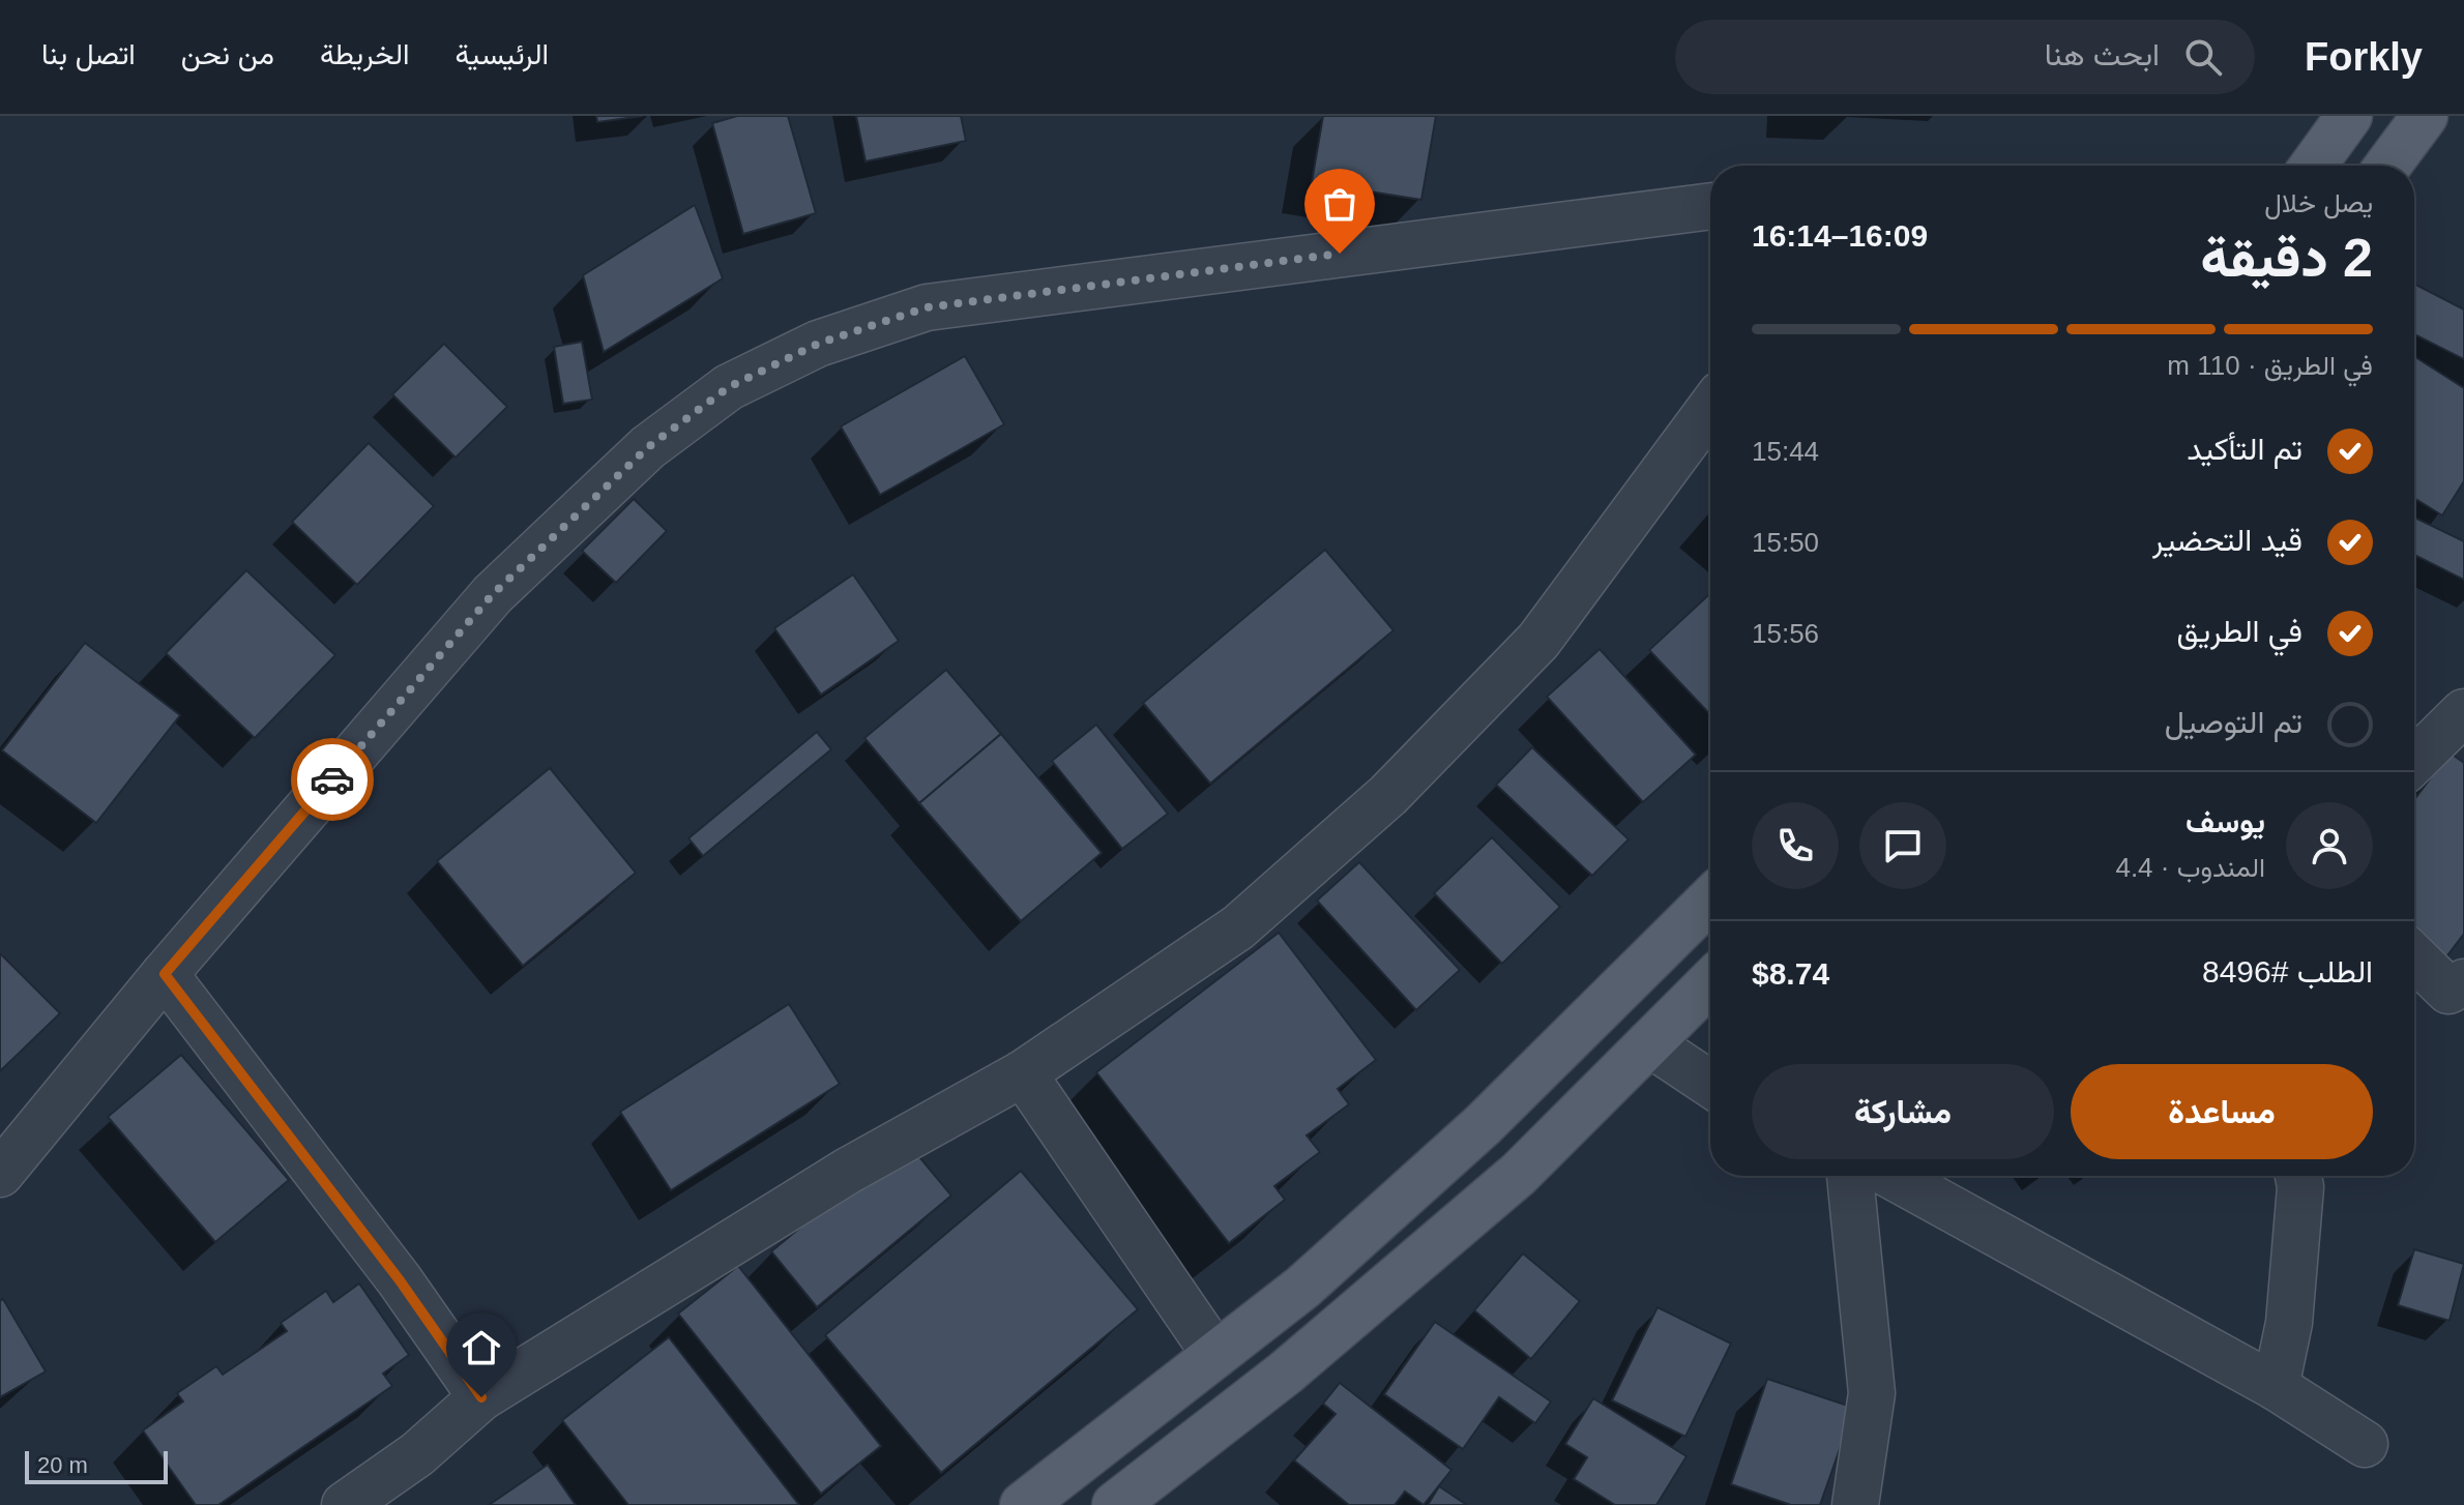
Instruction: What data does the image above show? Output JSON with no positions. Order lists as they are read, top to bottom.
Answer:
{
  "scale_bar": "20 m",
  "page": {
    "header": "Forkly",
    "search": "ابحث هنا",
    "nav": [
      "الرئيسية",
      "الخريطة",
      "من نحن",
      "اتصل بنا"
    ],
    "heading": ["2 دقيقة", "يصل خلال", "16:09–16:14"],
    "panel": [
      "يوسف",
      "المندوب · 4.4",
      "الطلب #8496",
      "$8.74"
    ],
    "bar": "في الطريق · 110 m",
    "list": [
      ["تم التأكيد", "15:44"],
      ["قيد التحضير", "15:50"],
      ["في الطريق", "15:56"],
      "تم التوصيل"
    ],
    "buttons": ["مساعدة", "مشاركة"],
    "scale": "20 m"
  }
}
